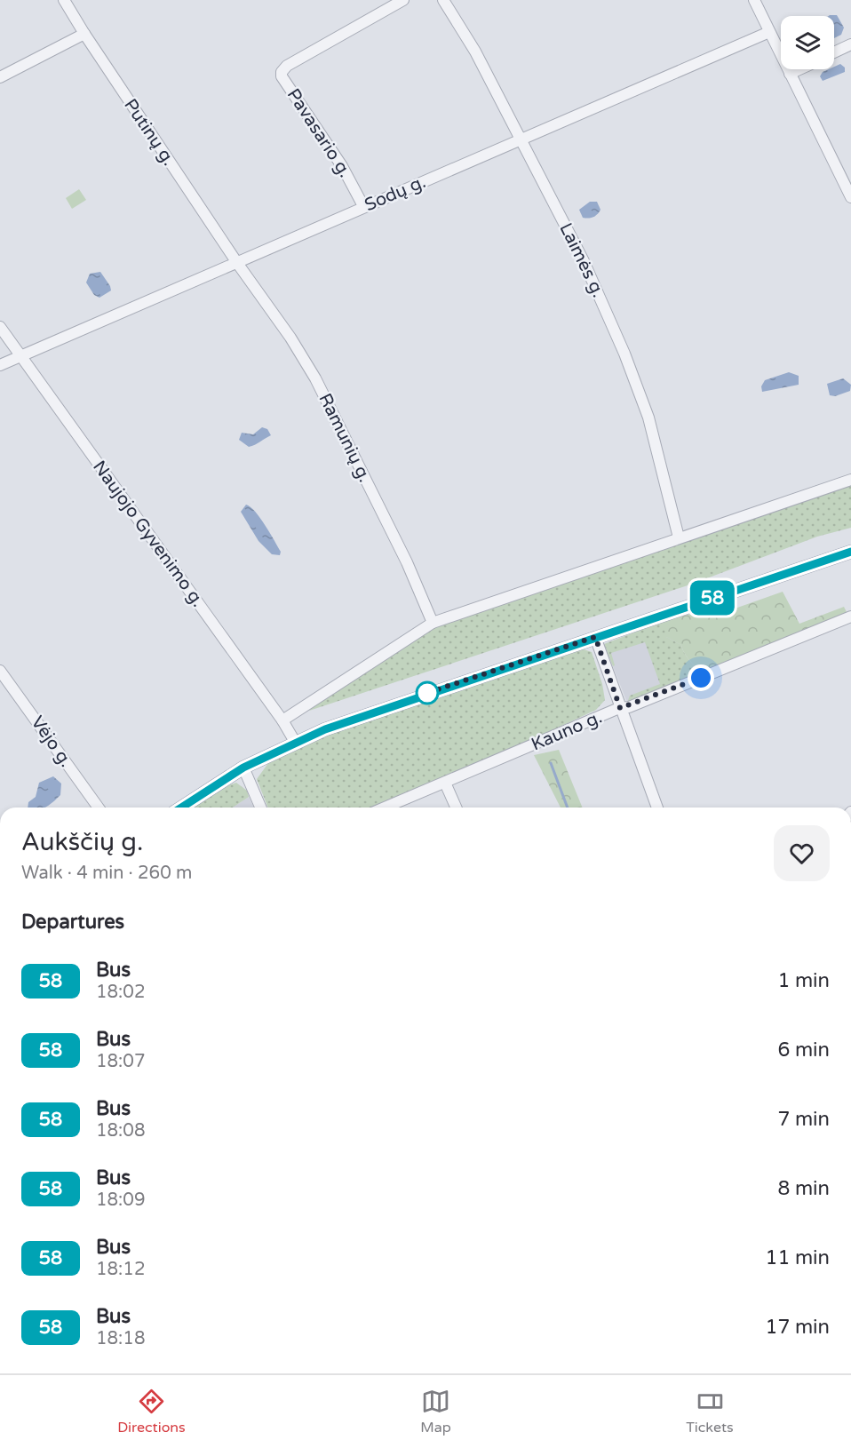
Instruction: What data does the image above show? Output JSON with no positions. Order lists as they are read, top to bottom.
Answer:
{
  "streets": {
    "street": [
      "Putinų g.",
      "Pavasario g.",
      "Sodų g.",
      "Laimės g.",
      "Ramunių g.",
      "Naujojo Gyvenimo g.",
      "Kauno g.",
      "Vėjo g."
    ]
  },
  "crossings": [
    ["Putinų g.", "Sodų g."],
    ["Putinų g.", "Ramunių g."],
    ["Pavasario g.", "Sodų g."],
    ["Sodų g.", "Laimės g."],
    ["Sodų g.", "Ramunių g."],
    ["Sodų g.", "Naujojo Gyvenimo g."]
  ],
  "lines": ["bus line 58"],
  "page": {
    "on_map": "58",
    "heading": [
      ["Aukščių g.", "Walk · 4 min · 260 m"],
      "Departures"
    ],
    "list": [
      {
        "mark": "58",
        "name": "Bus",
        "note": "18:02",
        "value": "1 min"
      },
      {
        "mark": "58",
        "name": "Bus",
        "note": "18:07",
        "value": "6 min"
      },
      {
        "mark": "58",
        "name": "Bus",
        "note": "18:08",
        "value": "7 min"
      },
      {
        "mark": "58",
        "name": "Bus",
        "note": "18:09",
        "value": "8 min"
      },
      {
        "mark": "58",
        "name": "Bus",
        "note": "18:12",
        "value": "11 min"
      },
      {
        "mark": "58",
        "name": "Bus",
        "note": "18:18",
        "value": "17 min"
      }
    ],
    "tabs": ["Directions", "Map", "Tickets"]
  }
}
